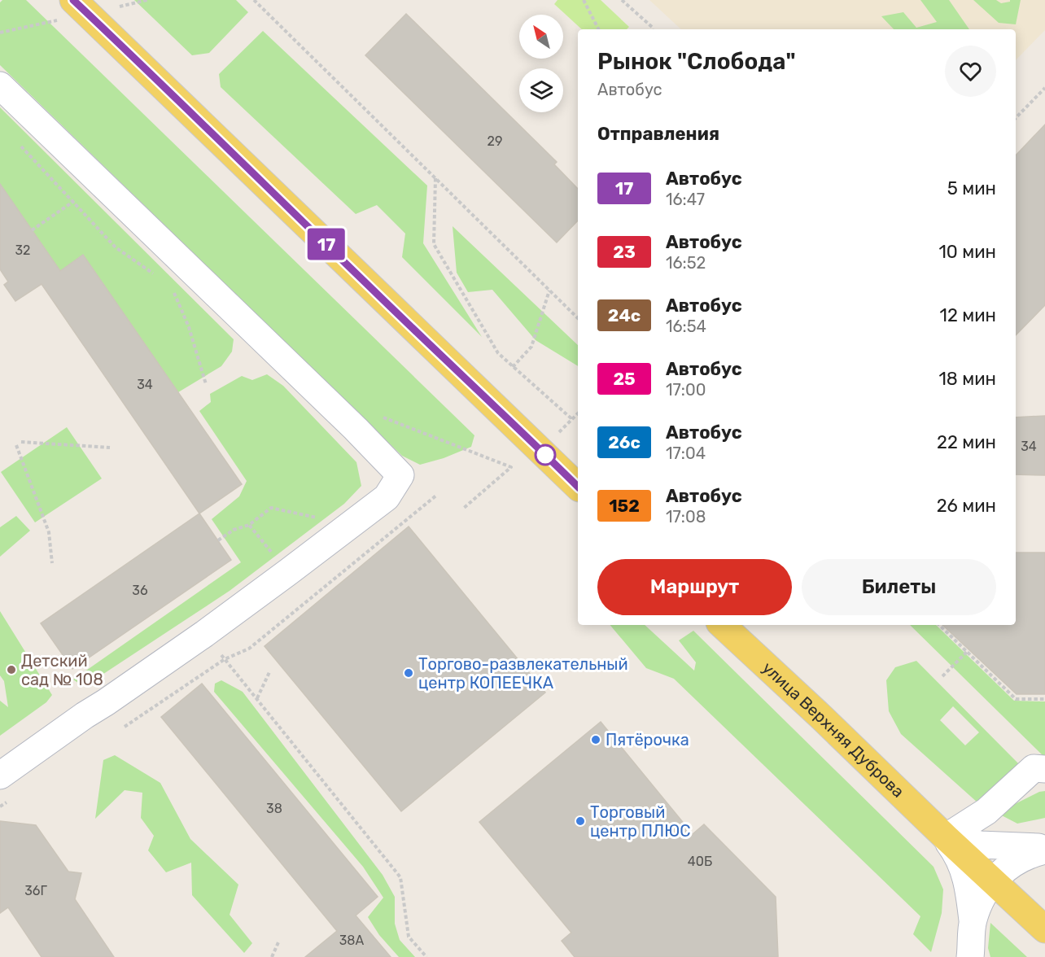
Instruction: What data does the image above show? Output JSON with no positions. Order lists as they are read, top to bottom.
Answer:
{
  "streets": {
    "main road": ["улица Верхняя Дуброва"]
  },
  "places": [
    "Детский сад № 108",
    "Торгово-развлекательный центр КОПЕЕЧКА",
    "Пятёрочка",
    "Торговый центр ПЛЮС"
  ],
  "lines": ["bus line 17"],
  "house_numbers": [
    "29",
    "32",
    "34",
    "34",
    "36",
    "38",
    "40Б",
    "36Г",
    "38А"
  ],
  "north": "top left",
  "page": {
    "on_map": "17",
    "heading": [
      ["Рынок \"Слобода\"", "Автобус"],
      "Отправления"
    ],
    "list": [
      {
        "mark": "17",
        "name": "Автобус",
        "note": "16:47",
        "value": "5 мин"
      },
      {
        "mark": "23",
        "name": "Автобус",
        "note": "16:52",
        "value": "10 мин"
      },
      {
        "mark": "24с",
        "name": "Автобус",
        "note": "16:54",
        "value": "12 мин"
      },
      {
        "mark": "25",
        "name": "Автобус",
        "note": "17:00",
        "value": "18 мин"
      },
      {
        "mark": "26c",
        "name": "Автобус",
        "note": "17:04",
        "value": "22 мин"
      },
      {
        "mark": "152",
        "name": "Автобус",
        "note": "17:08",
        "value": "26 мин"
      }
    ],
    "buttons": ["Маршрут", "Билеты"]
  }
}
